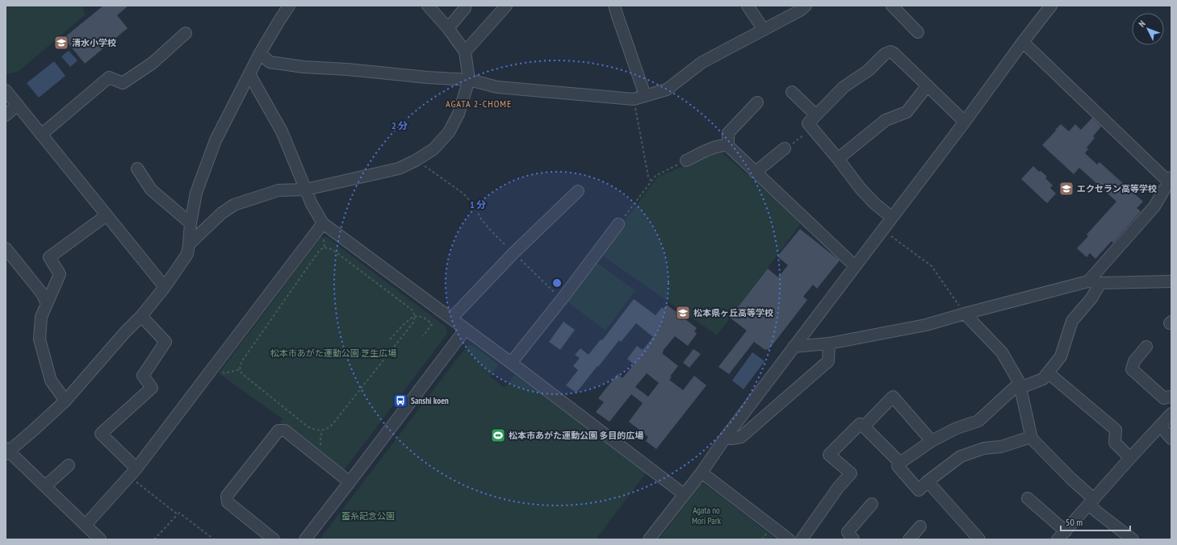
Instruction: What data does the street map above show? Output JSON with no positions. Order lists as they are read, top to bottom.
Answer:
{
  "districts": ["AGATA 2-CHOME"],
  "parks": ["松本市あがた運動公園 芝生広場", "Agata no Mori Park", "蚕糸記念公園"],
  "places": {
    "school or university": ["清水小学校", "エクセラン高等学校", "松本県ヶ丘高等学校"],
    "bus stop": ["Sanshi koen"],
    "sports": ["松本市あがた運動公園 多目的広場"]
  },
  "scale_bar": "50 m",
  "north": "top left",
  "rings": ["2 分", "1 分"]
}
